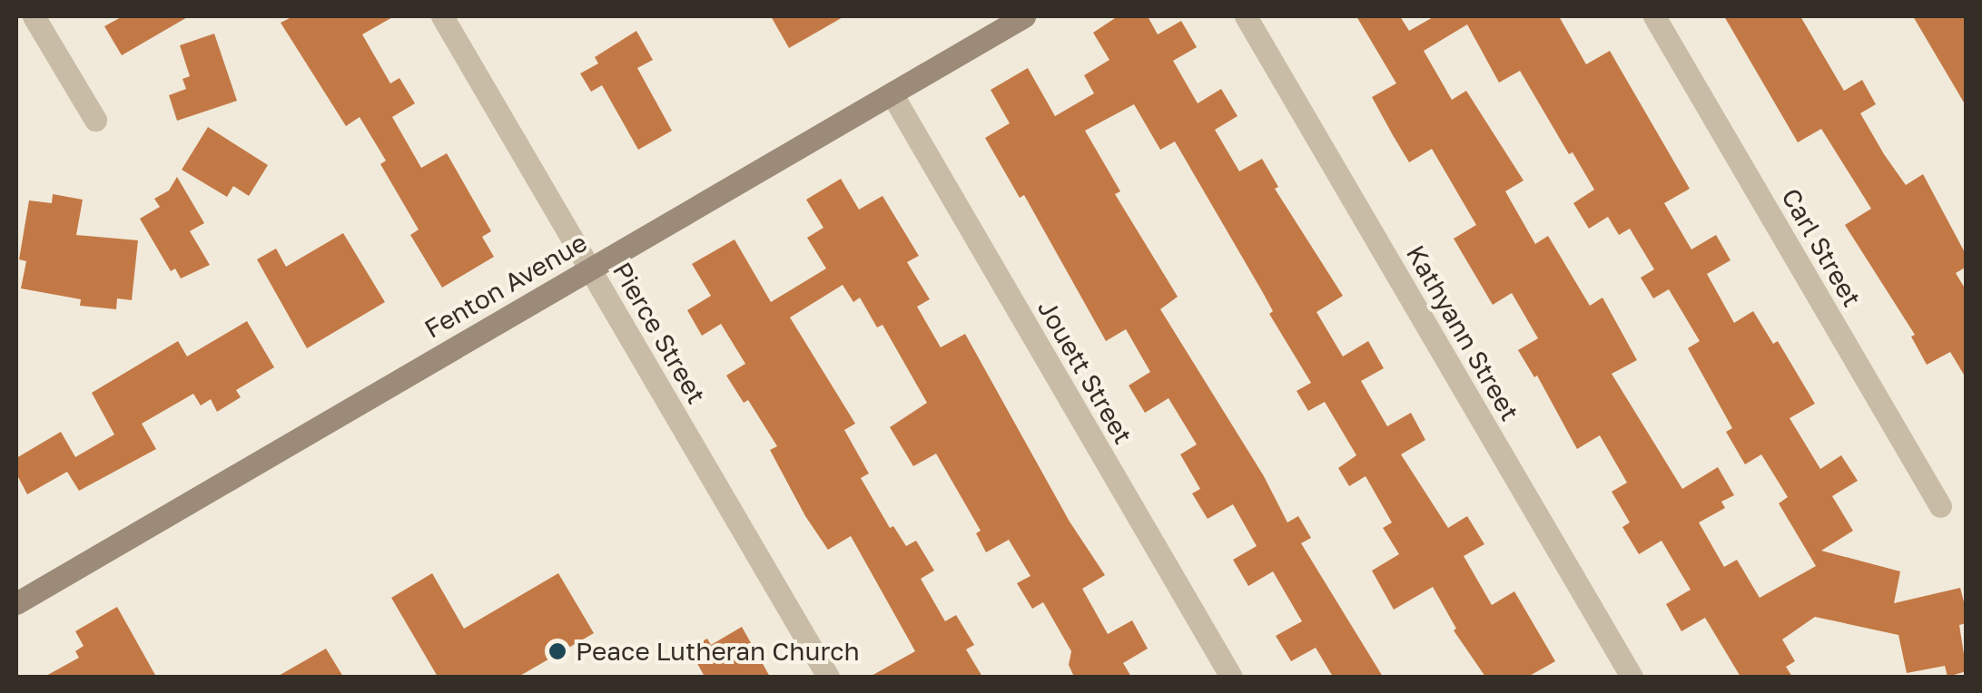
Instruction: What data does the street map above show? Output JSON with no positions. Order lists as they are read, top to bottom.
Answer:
{
  "streets": {
    "street": [
      "Carl Street",
      "Fenton Avenue",
      "Pierce Street",
      "Kathyann Street",
      "Jouett Street"
    ]
  },
  "crossings": [
    ["Fenton Avenue", "Pierce Street"],
    ["Fenton Avenue", "Jouett Street"]
  ],
  "places": ["Peace Lutheran Church"]
}
